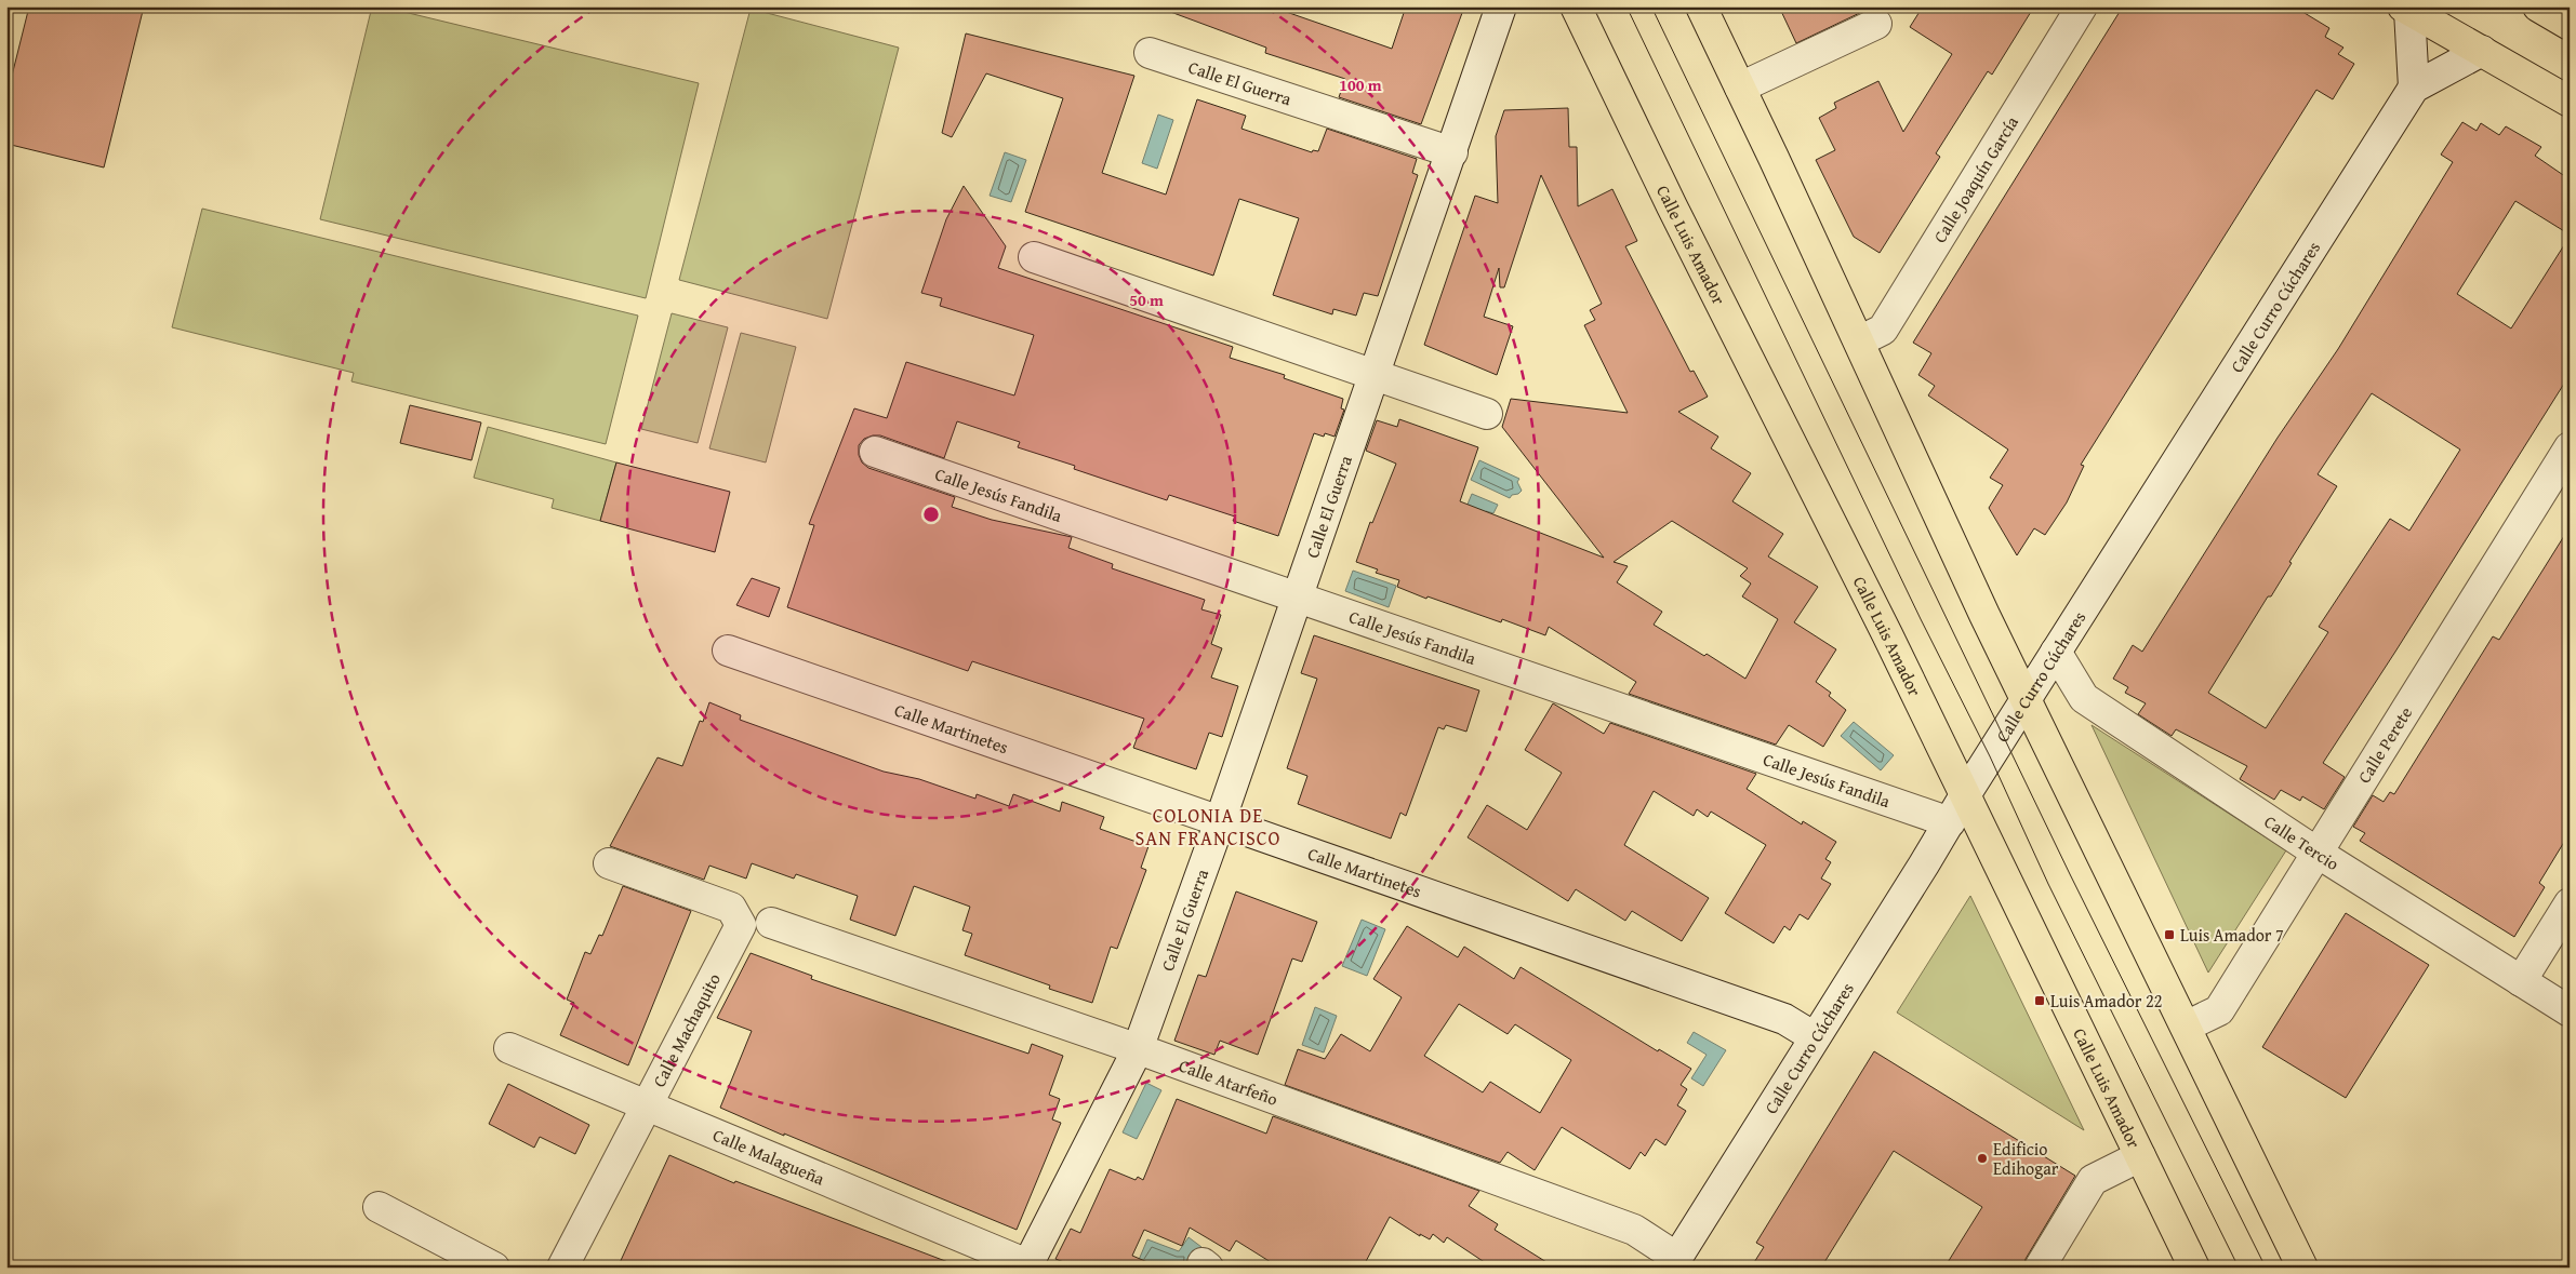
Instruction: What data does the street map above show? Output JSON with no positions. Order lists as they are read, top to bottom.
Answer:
{
  "streets": {
    "main road": ["Calle Luis Amador"],
    "street": [
      "Calle El Guerra",
      "Calle Joaquín García",
      "Calle Curro Cúchares",
      "Calle Jesús Fandila",
      "Calle Martinetes",
      "Calle Perete",
      "Calle Tercio",
      "Calle Machaquito",
      "Calle Atarfeño",
      "Calle Malagueña"
    ]
  },
  "crossings": [
    ["Calle El Guerra", "Calle Jesús Fandila"],
    ["Calle El Guerra", "Calle Martinetes"],
    ["Calle El Guerra", "Calle Atarfeño"],
    ["Calle El Guerra", "Calle Malagueña"],
    ["Calle Luis Amador", "Calle Curro Cúchares"],
    ["Calle Curro Cúchares", "Calle Jesús Fandila"],
    ["Calle Curro Cúchares", "Calle Martinetes"],
    ["Calle Curro Cúchares", "Calle Tercio"],
    ["Calle Curro Cúchares", "Calle Atarfeño"],
    ["Calle Perete", "Calle Tercio"],
    ["Calle Machaquito", "Calle Malagueña"]
  ],
  "districts": ["COLONIA DE SAN FRANCISCO"],
  "places": {
    "transit": ["Luis Amador 7", "Luis Amador 22"],
    "other": ["Edificio Edihogar"]
  },
  "rings": ["100 m", "50 m"]
}
